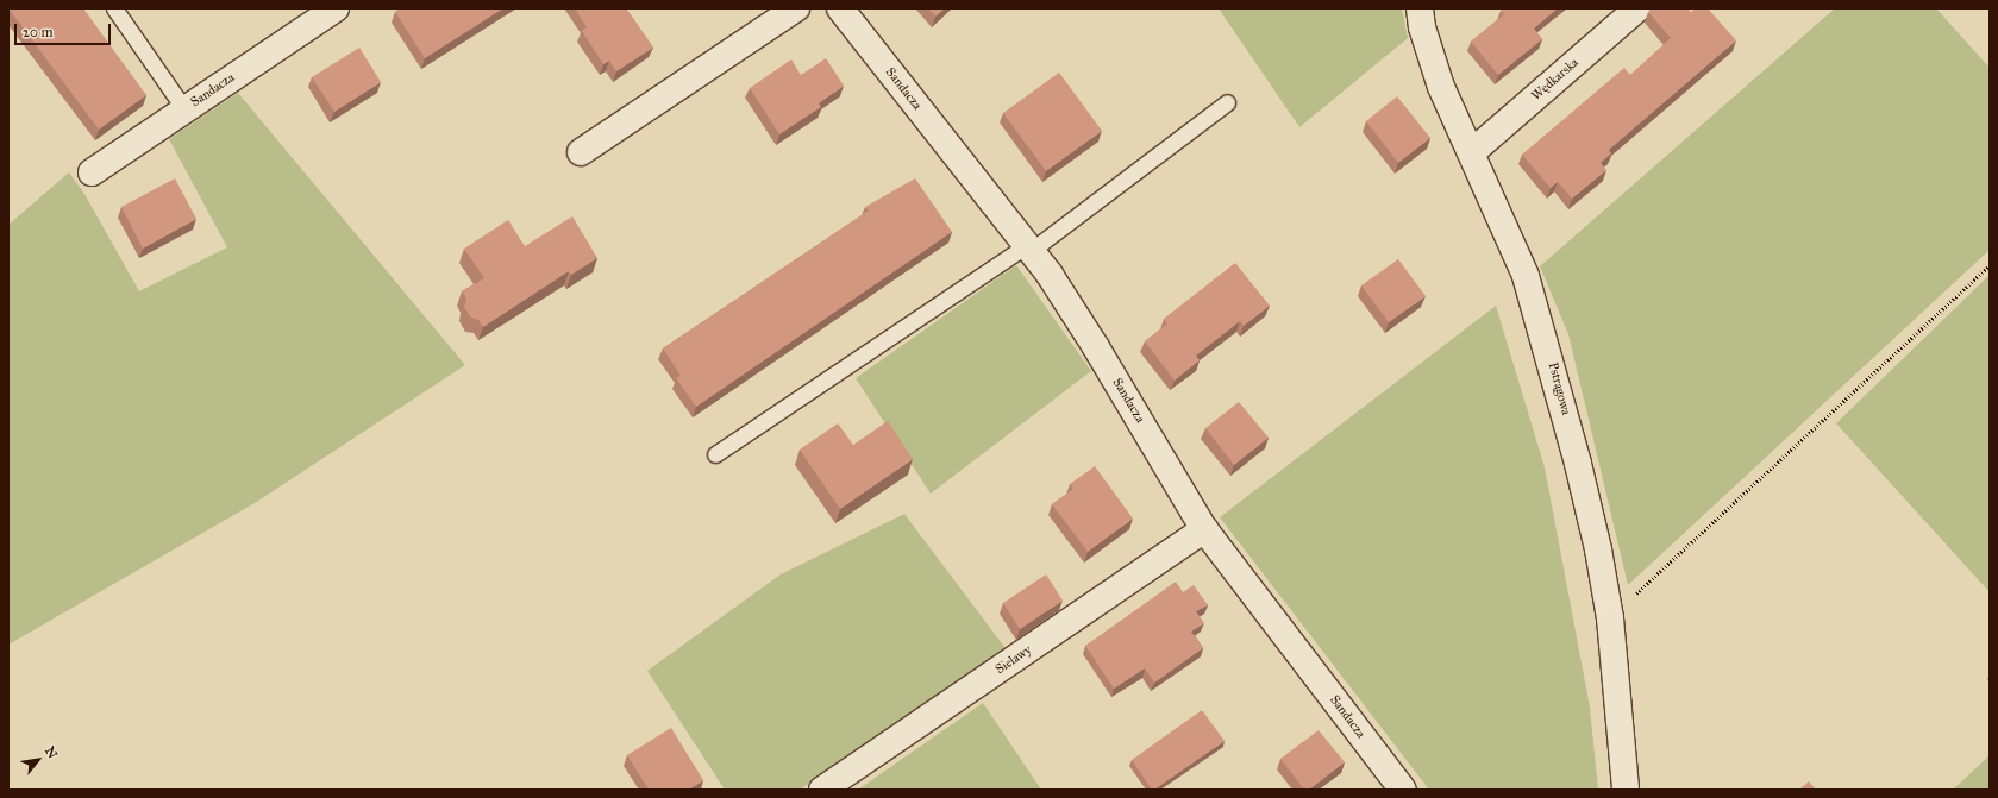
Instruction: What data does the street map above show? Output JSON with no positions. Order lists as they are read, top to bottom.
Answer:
{
  "streets": {
    "street": [
      "Wędkarska",
      "Sandacza",
      "Pstrągowa",
      "Sielawy"
    ]
  },
  "crossings": [
    ["Wędkarska", "Pstrągowa"],
    ["Sandacza", "Sielawy"]
  ],
  "scale_bar": "20 m",
  "north": "top right"
}
